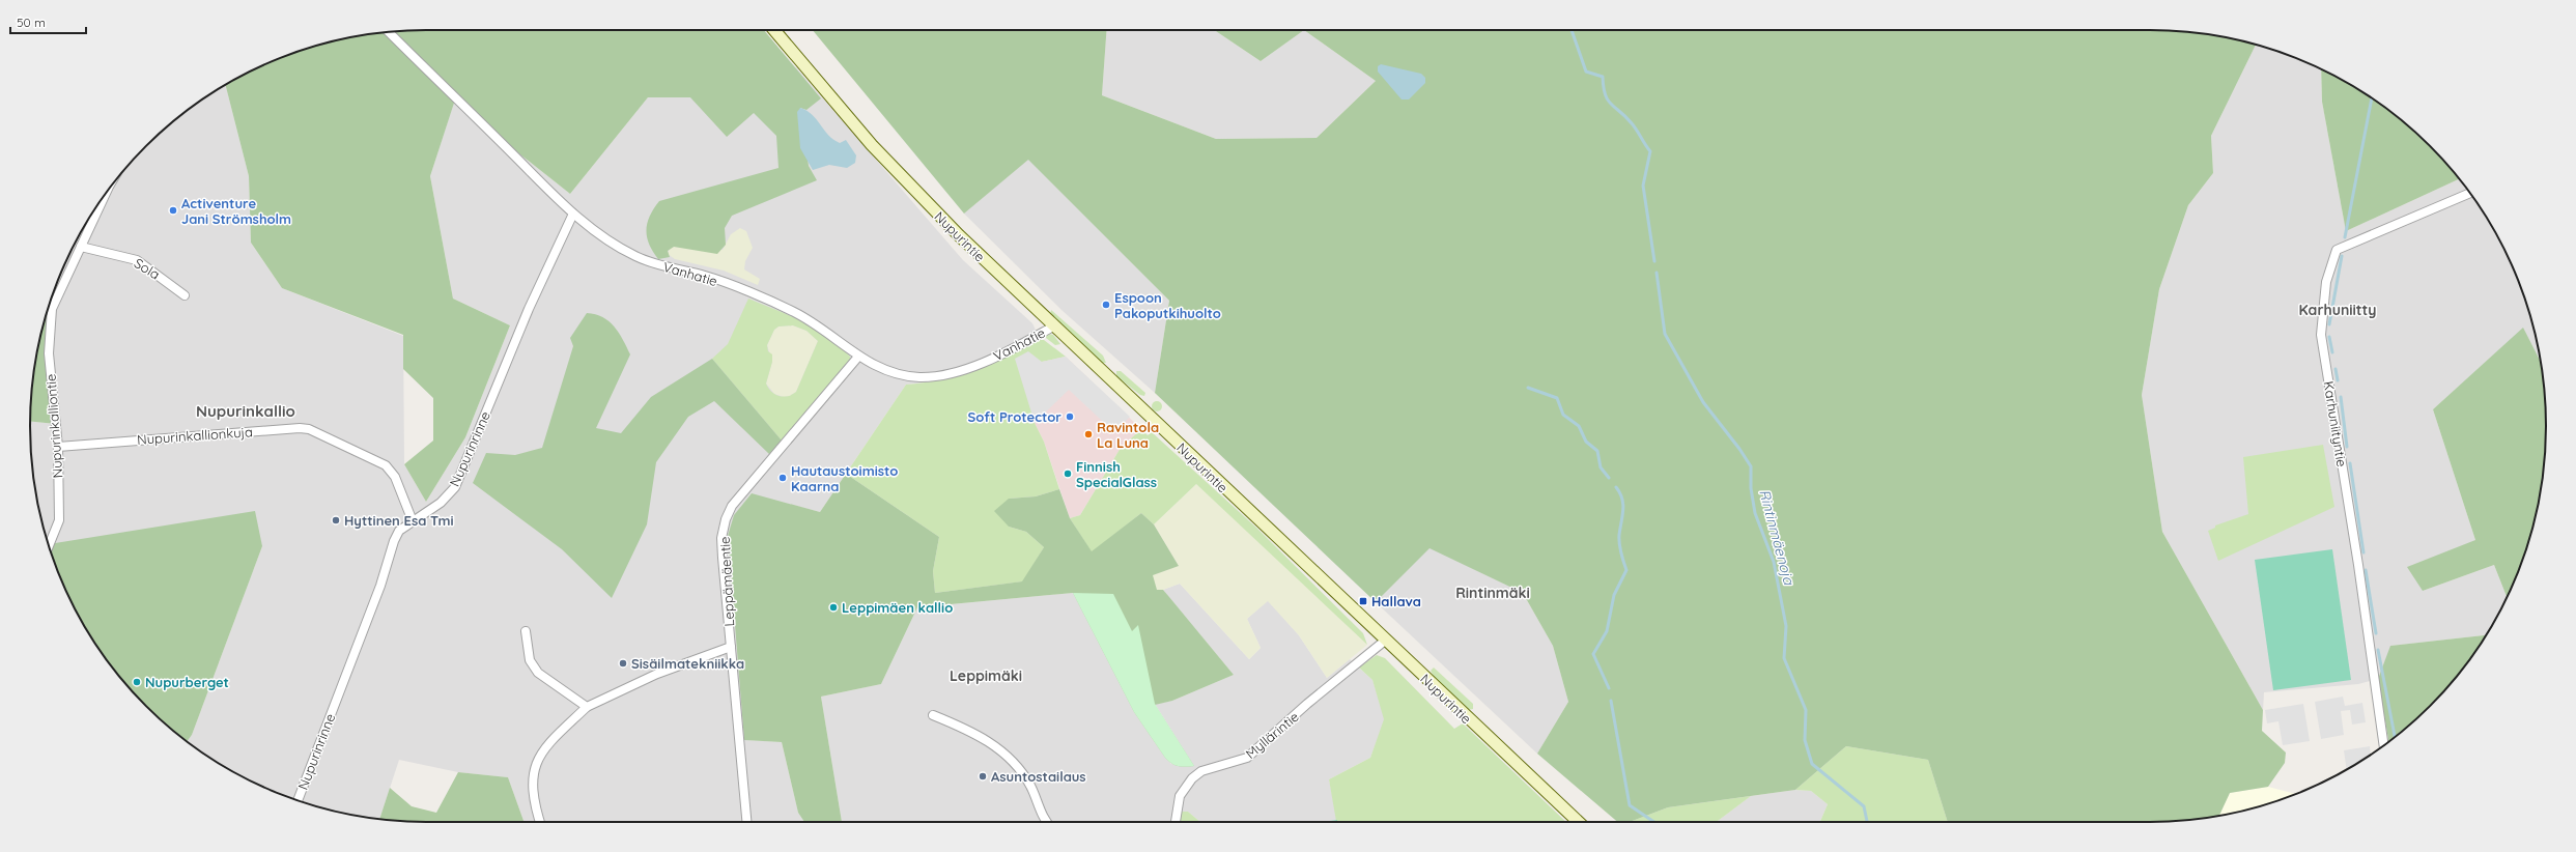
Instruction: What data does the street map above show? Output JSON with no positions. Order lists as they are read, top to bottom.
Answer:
{
  "streets": {
    "main road": ["Nupurintie"],
    "street": [
      "Sola",
      "Vanhatie",
      "Karhuniityntie",
      "Nupurinkalliontie",
      "Nupurinkallionkuja",
      "Nupurinrinne",
      "Leppämäentie",
      "Myllärintie"
    ]
  },
  "crossings": [
    ["Nupurintie", "Vanhatie"],
    ["Nupurintie", "Myllärintie"],
    ["Sola", "Nupurinkalliontie"],
    ["Vanhatie", "Nupurinrinne"],
    ["Vanhatie", "Leppämäentie"],
    ["Nupurinkalliontie", "Nupurinkallionkuja"],
    ["Nupurinkallionkuja", "Nupurinrinne"]
  ],
  "districts": [
    "Karhuniitty",
    "Nupurinkallio",
    "Rintinmäki",
    "Leppimäki"
  ],
  "water": ["Rintinmäenoja"],
  "places": {
    "other": [
      "Activenture Jani Strömsholm",
      "Espoon Pakoputkihuolto",
      "Soft Protector",
      "Ravintola La Luna",
      "Finnish SpecialGlass",
      "Hautaustoimisto Kaarna",
      "Hyttinen Esa Tmi",
      "Leppimäen kallio",
      "Sisäilmatekniikka",
      "Nupurberget",
      "Asuntostailaus"
    ],
    "transit": ["Hallava"]
  },
  "scale_bar": "50 m"
}
